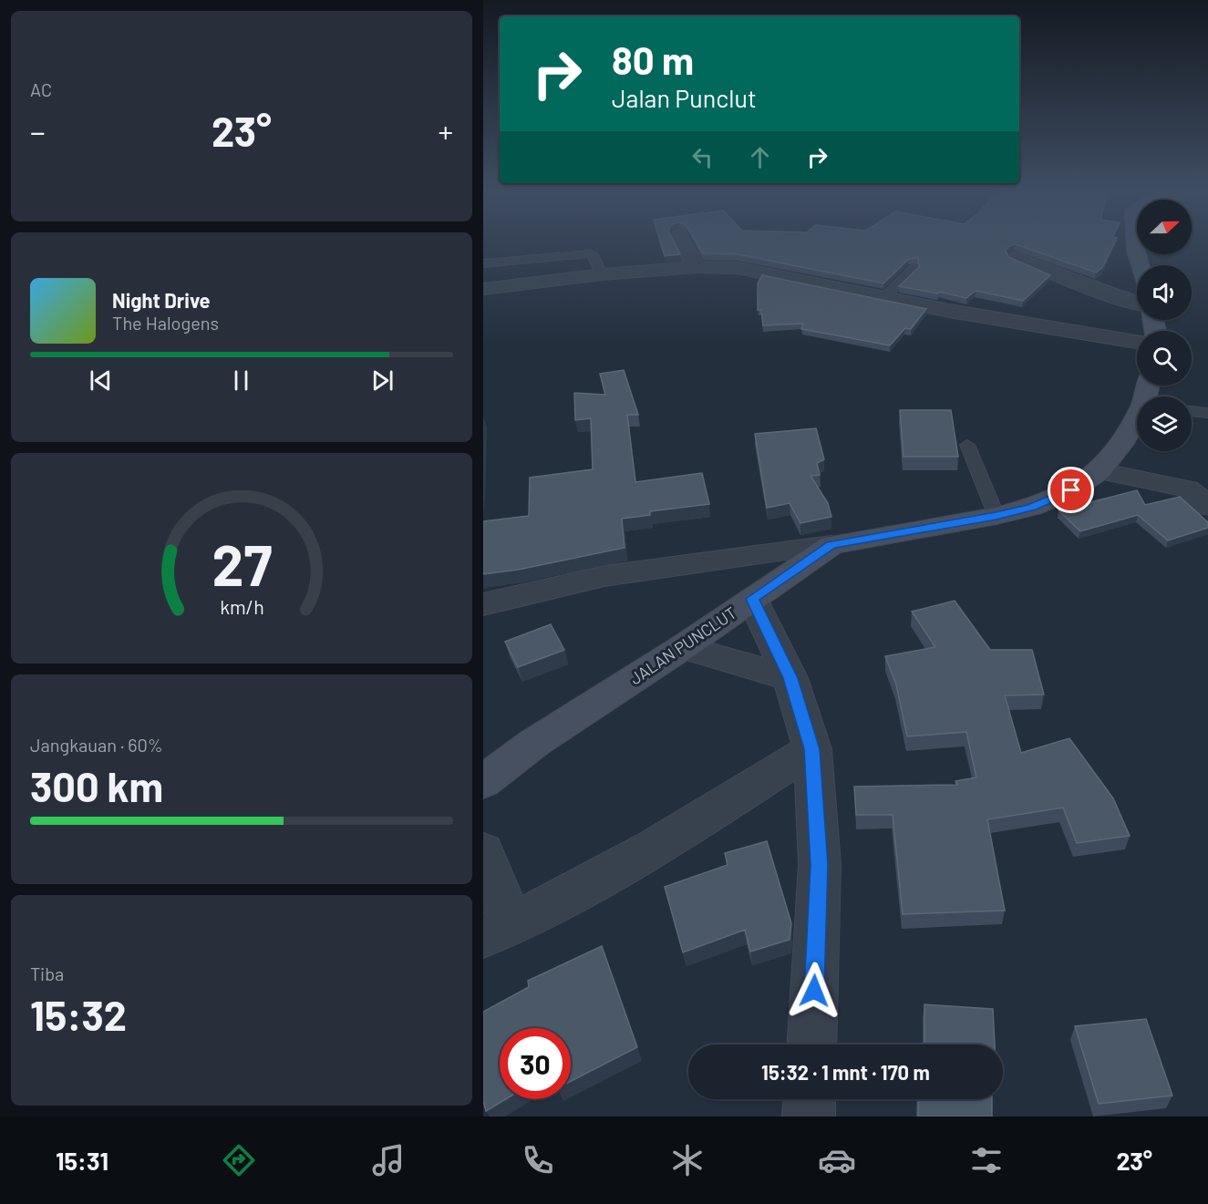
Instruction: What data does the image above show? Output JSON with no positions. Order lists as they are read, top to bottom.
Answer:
{
  "streets": {
    "main road": ["JALAN PUNCLUT"]
  },
  "north": "right",
  "page": {
    "tile": [
      "AC",
      ["Jangkauan · 60%", "300 km"],
      ["Tiba", "15:32"]
    ],
    "turn": ["80 m", "Jalan Punclut"],
    "heat": ["−", "23°", "+"],
    "song": ["Night Drive", "The Halogens"],
    "limit": "30",
    "trip": "15:32 · 1 mnt · 170 m",
    "tabs": ["15:31", "23°"],
    "gauge": ["27", "km/h"]
  }
}
